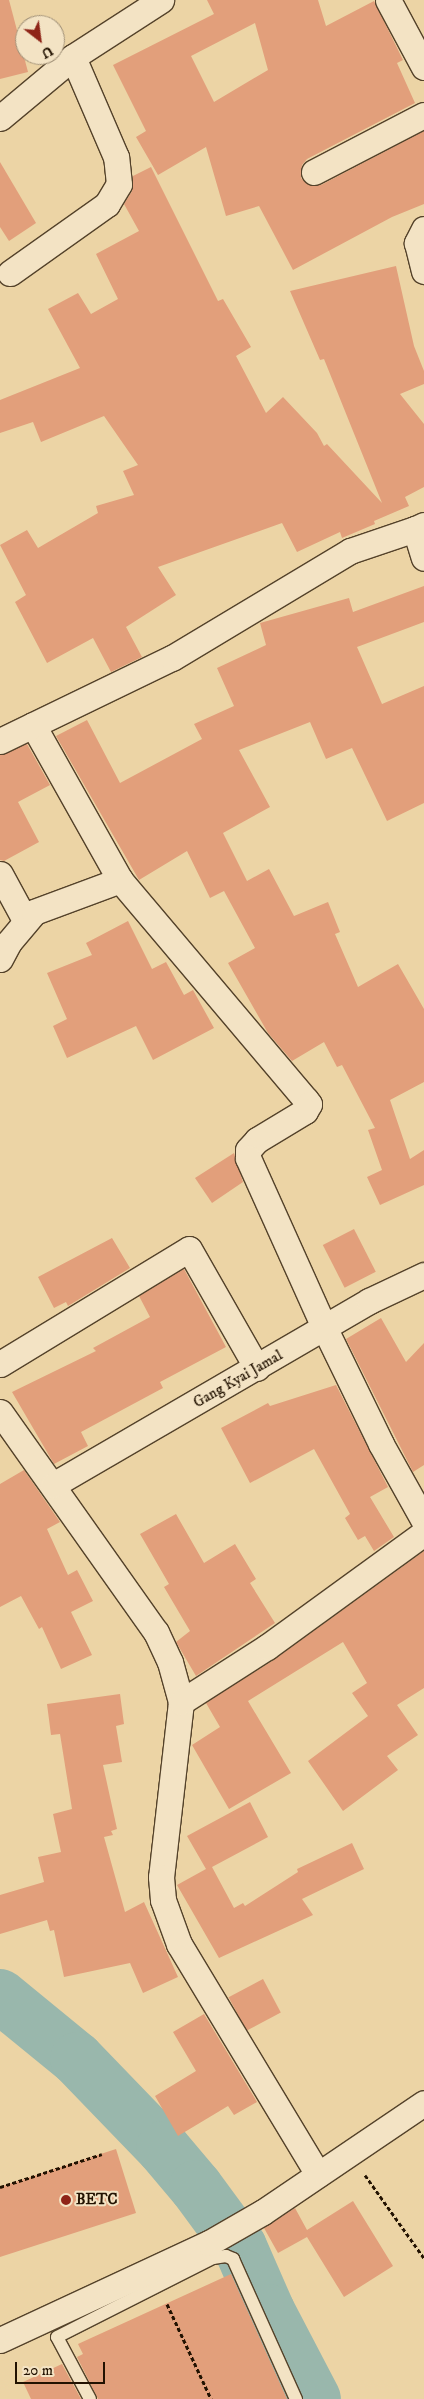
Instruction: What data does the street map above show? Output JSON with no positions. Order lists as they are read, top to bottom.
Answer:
{
  "streets": {
    "street": ["Gang Kyai Jamal"]
  },
  "places": ["BETC"],
  "scale_bar": "20 m",
  "north": "bottom right"
}
